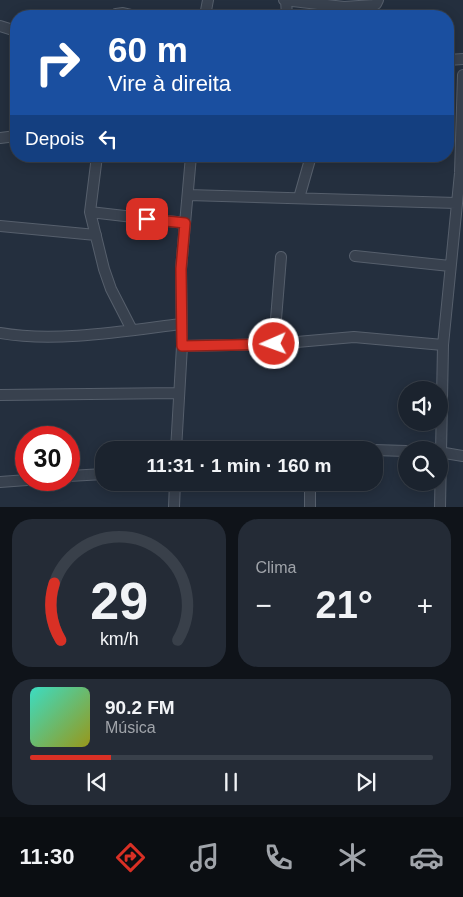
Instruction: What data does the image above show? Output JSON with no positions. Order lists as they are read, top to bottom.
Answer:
{
  "page": {
    "turn": ["60 m", "Vire à direita"],
    "then": "Depois",
    "limit": "30",
    "trip": "11:31 · 1 min · 160 m",
    "tile": "Clima",
    "heat": ["−", "21°", "+"],
    "song": ["90.2 FM", "Música"],
    "tabs": "11:30",
    "gauge": ["29", "km/h"]
  }
}
